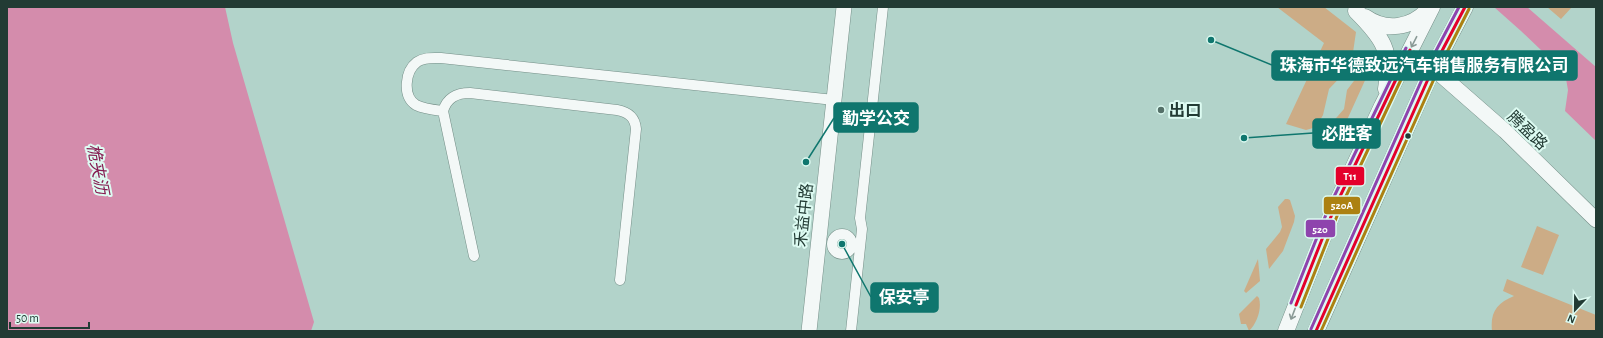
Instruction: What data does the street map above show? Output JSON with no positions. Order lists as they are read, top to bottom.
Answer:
{
  "streets": {
    "street": ["腾盈路", "禾益中路"]
  },
  "water": ["桅夹沥"],
  "places": [
    "珠海市华德致远汽车销售服务有限公司",
    "出口",
    "必胜客",
    "勤学公交",
    "保安亭"
  ],
  "lines": ["transit line T11", "transit line 520", "transit line 520A"],
  "scale_bar": "50 m",
  "north": "bottom"
}
